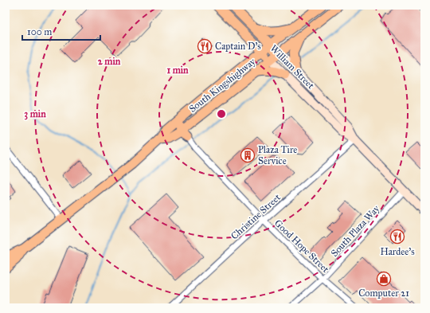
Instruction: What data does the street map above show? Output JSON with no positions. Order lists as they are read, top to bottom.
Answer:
{
  "streets": {
    "main road": ["William Street", "South Kingshighway"],
    "street": ["Christine Street", "South Plaza Way", "Good Hope Street"]
  },
  "crossings": [
    ["William Street", "South Kingshighway"],
    ["William Street", "Christine Street"],
    ["William Street", "South Plaza Way"],
    ["Christine Street", "Good Hope Street"],
    ["South Plaza Way", "Good Hope Street"]
  ],
  "places": {
    "restaurant": ["Captain D's", "Hardee's"],
    "building": ["Plaza Tire Service"],
    "shop": ["Computer 21"]
  },
  "scale_bar": "100 m",
  "rings": ["2 min", "1 min", "3 min"]
}
